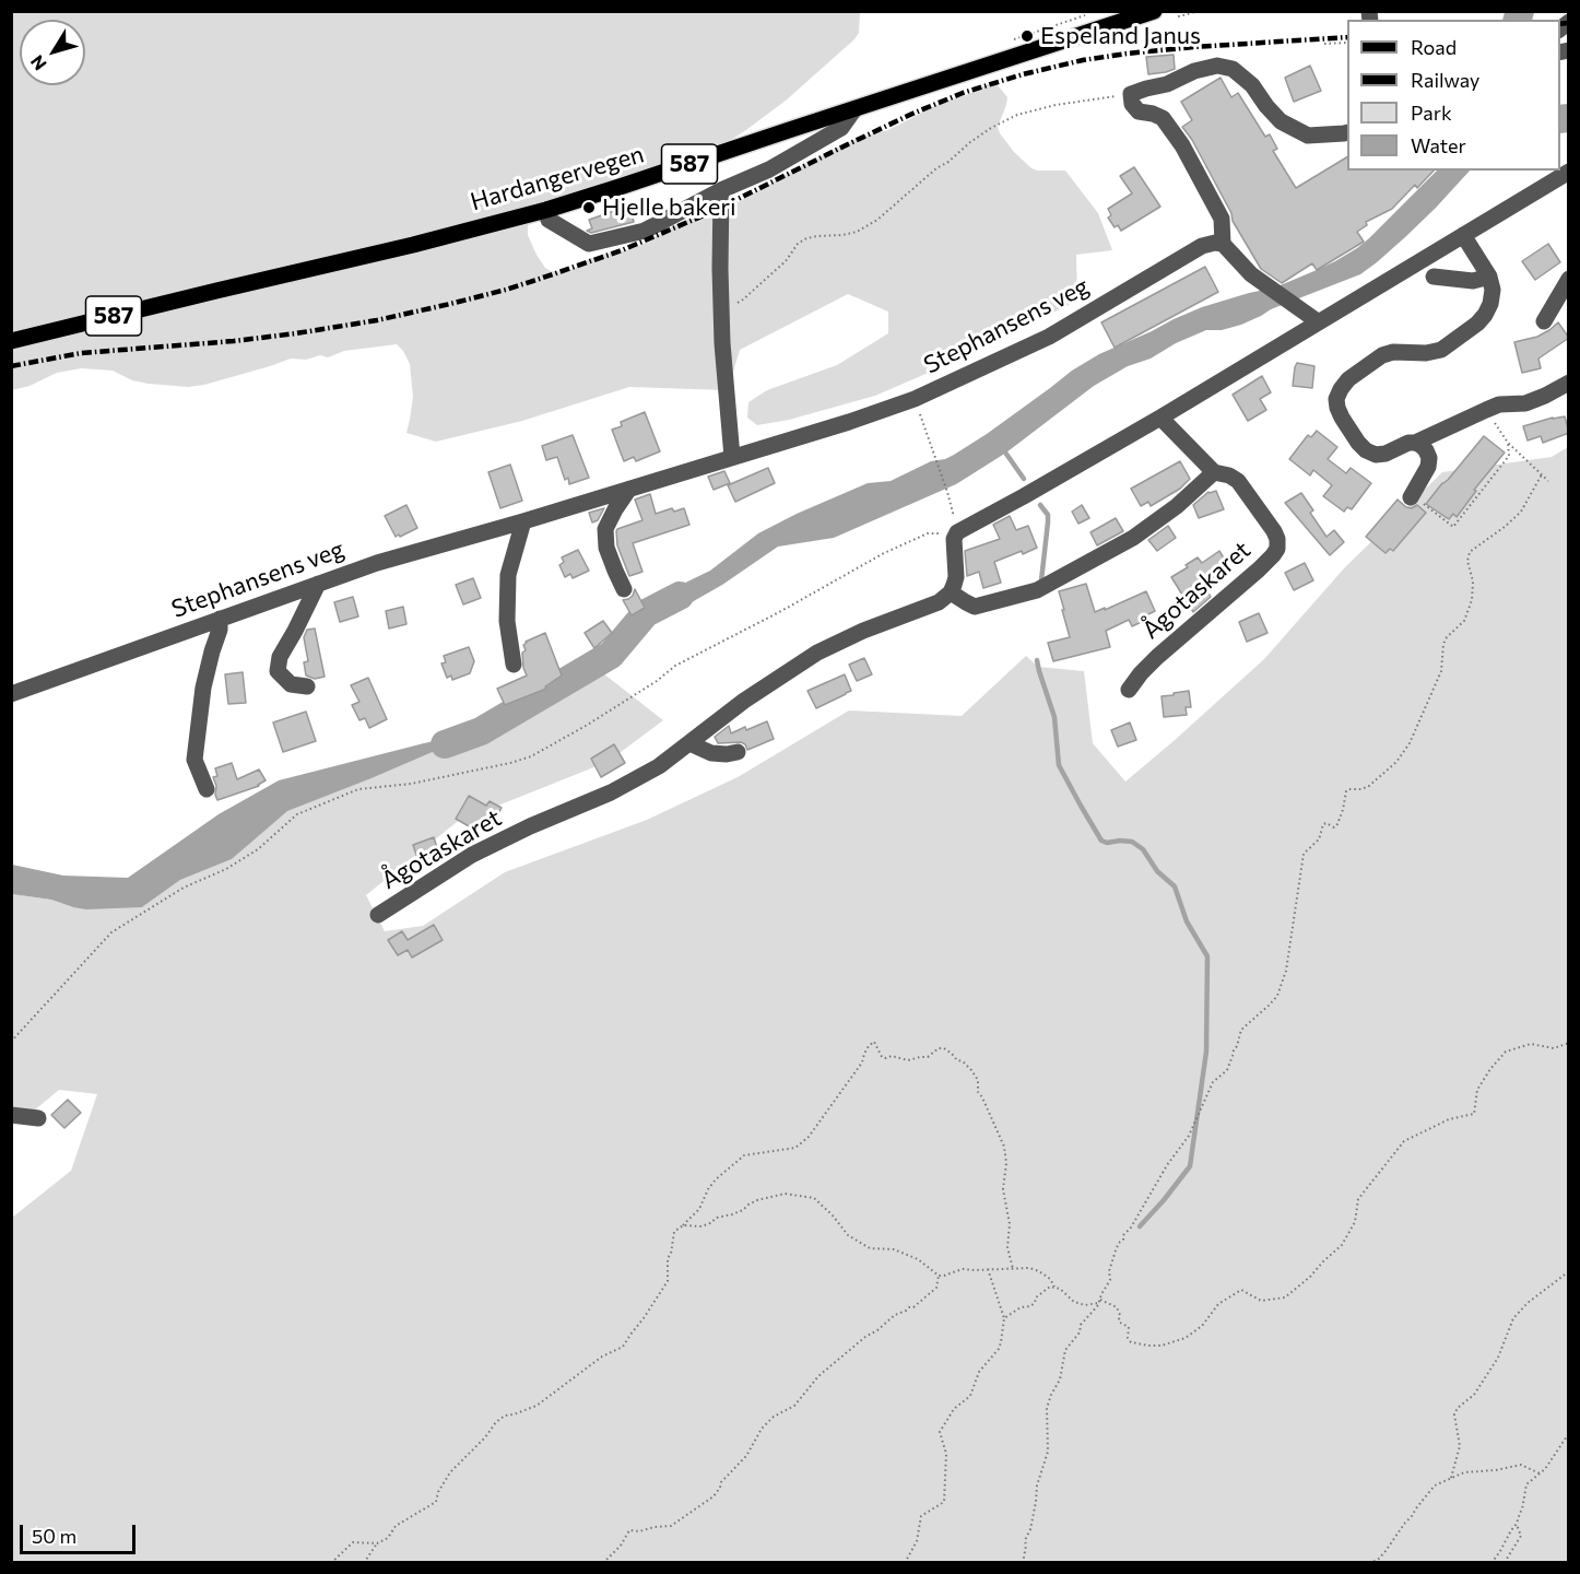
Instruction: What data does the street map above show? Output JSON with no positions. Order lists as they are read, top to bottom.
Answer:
{
  "streets": {
    "main road": ["587", "Hardangervegen"],
    "street": ["Stephansens veg", "Ågotaskaret"]
  },
  "places": ["Espeland Janus", "Hjelle bakeri"],
  "legend": [
    "Road",
    "Railway",
    "Park",
    "Water"
  ],
  "scale_bar": "50 m",
  "north": "bottom left"
}
